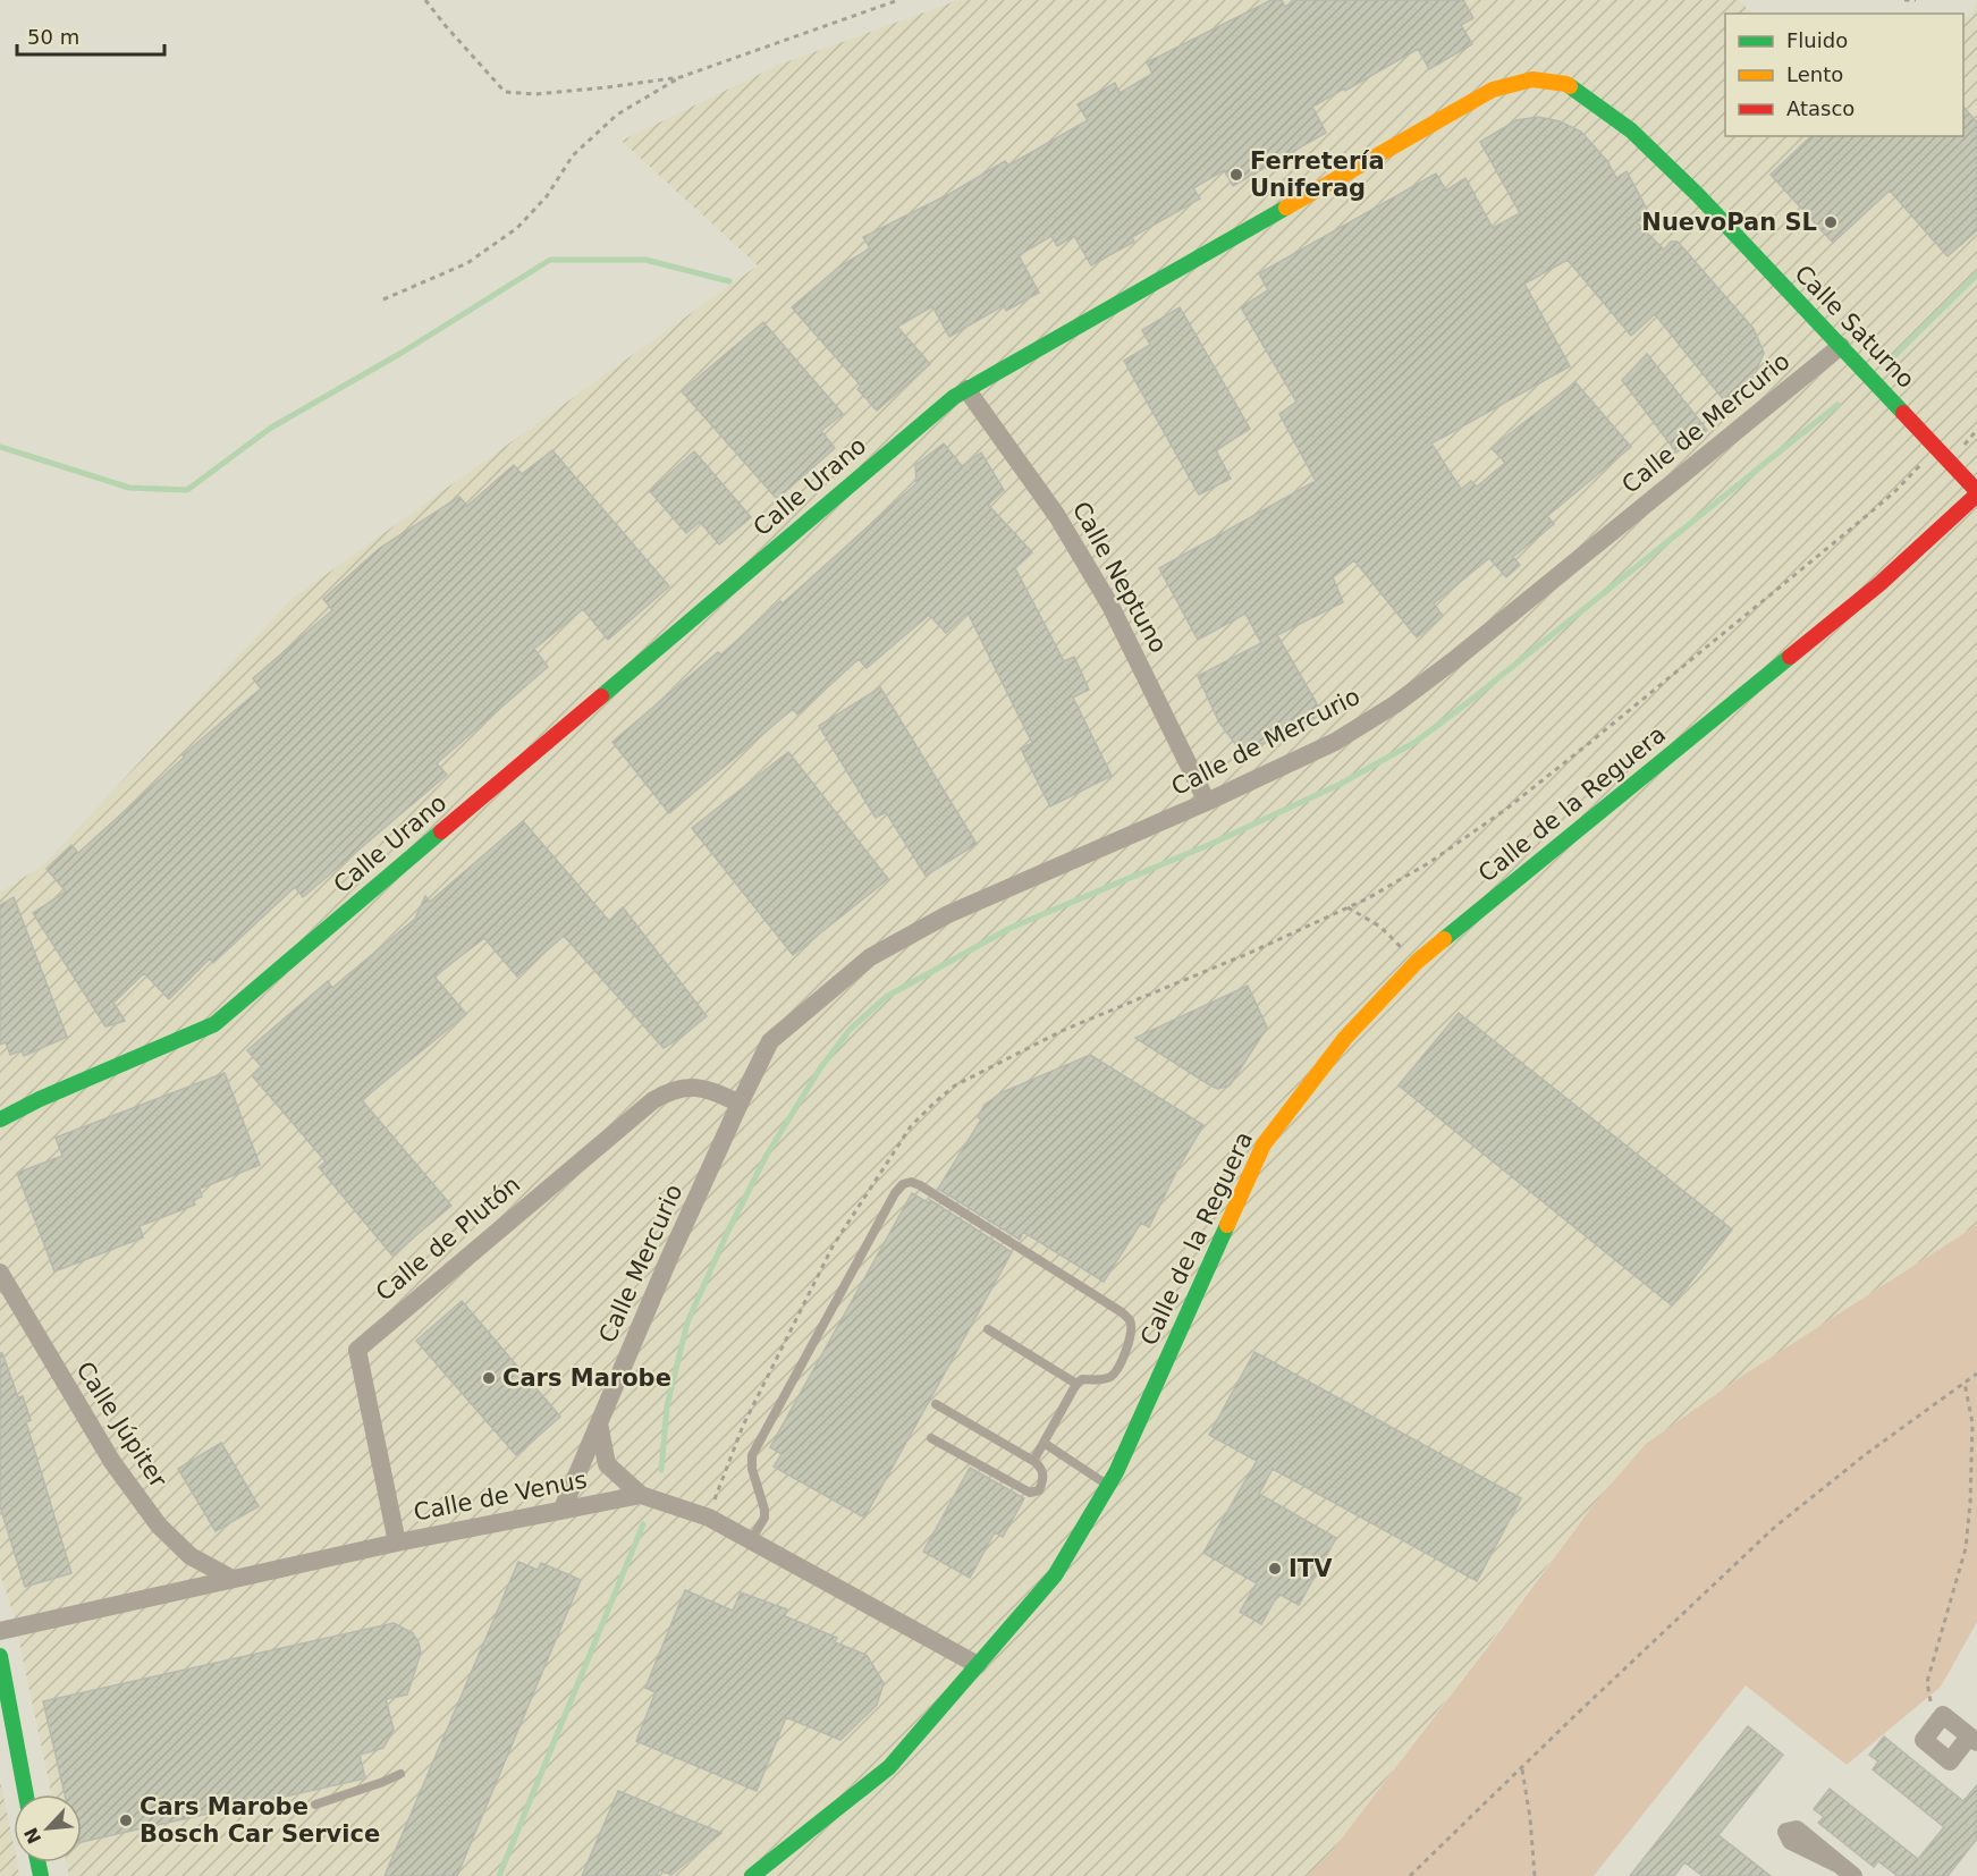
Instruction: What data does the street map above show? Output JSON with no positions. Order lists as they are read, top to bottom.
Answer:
{
  "streets": {
    "street": [
      "Calle Saturno",
      "Calle de Mercurio",
      "Calle Urano",
      "Calle Neptuno",
      "Calle de la Reguera",
      "Calle de Plutón",
      "Calle Mercurio",
      "Calle Júpiter",
      "Calle de Venus"
    ]
  },
  "crossings": [
    ["Calle Saturno", "Calle de Mercurio"],
    ["Calle Saturno", "Calle Urano"],
    ["Calle Saturno", "Calle de la Reguera"],
    ["Calle de Mercurio", "Calle Neptuno"],
    ["Calle de Mercurio", "Calle Mercurio"],
    ["Calle Urano", "Calle Neptuno"],
    ["Calle de la Reguera", "Calle de Venus"],
    ["Calle de Plutón", "Calle Mercurio"],
    ["Calle de Plutón", "Calle de Venus"],
    ["Calle Mercurio", "Calle de Venus"],
    ["Calle Júpiter", "Calle de Venus"]
  ],
  "places": [
    "Ferretería Uniferag",
    "NuevoPan SL",
    "Cars Marobe",
    "ITV",
    "Cars Marobe Bosch Car Service"
  ],
  "legend": ["Fluido", "Lento", "Atasco"],
  "scale_bar": "50 m",
  "north": "bottom left"
}
